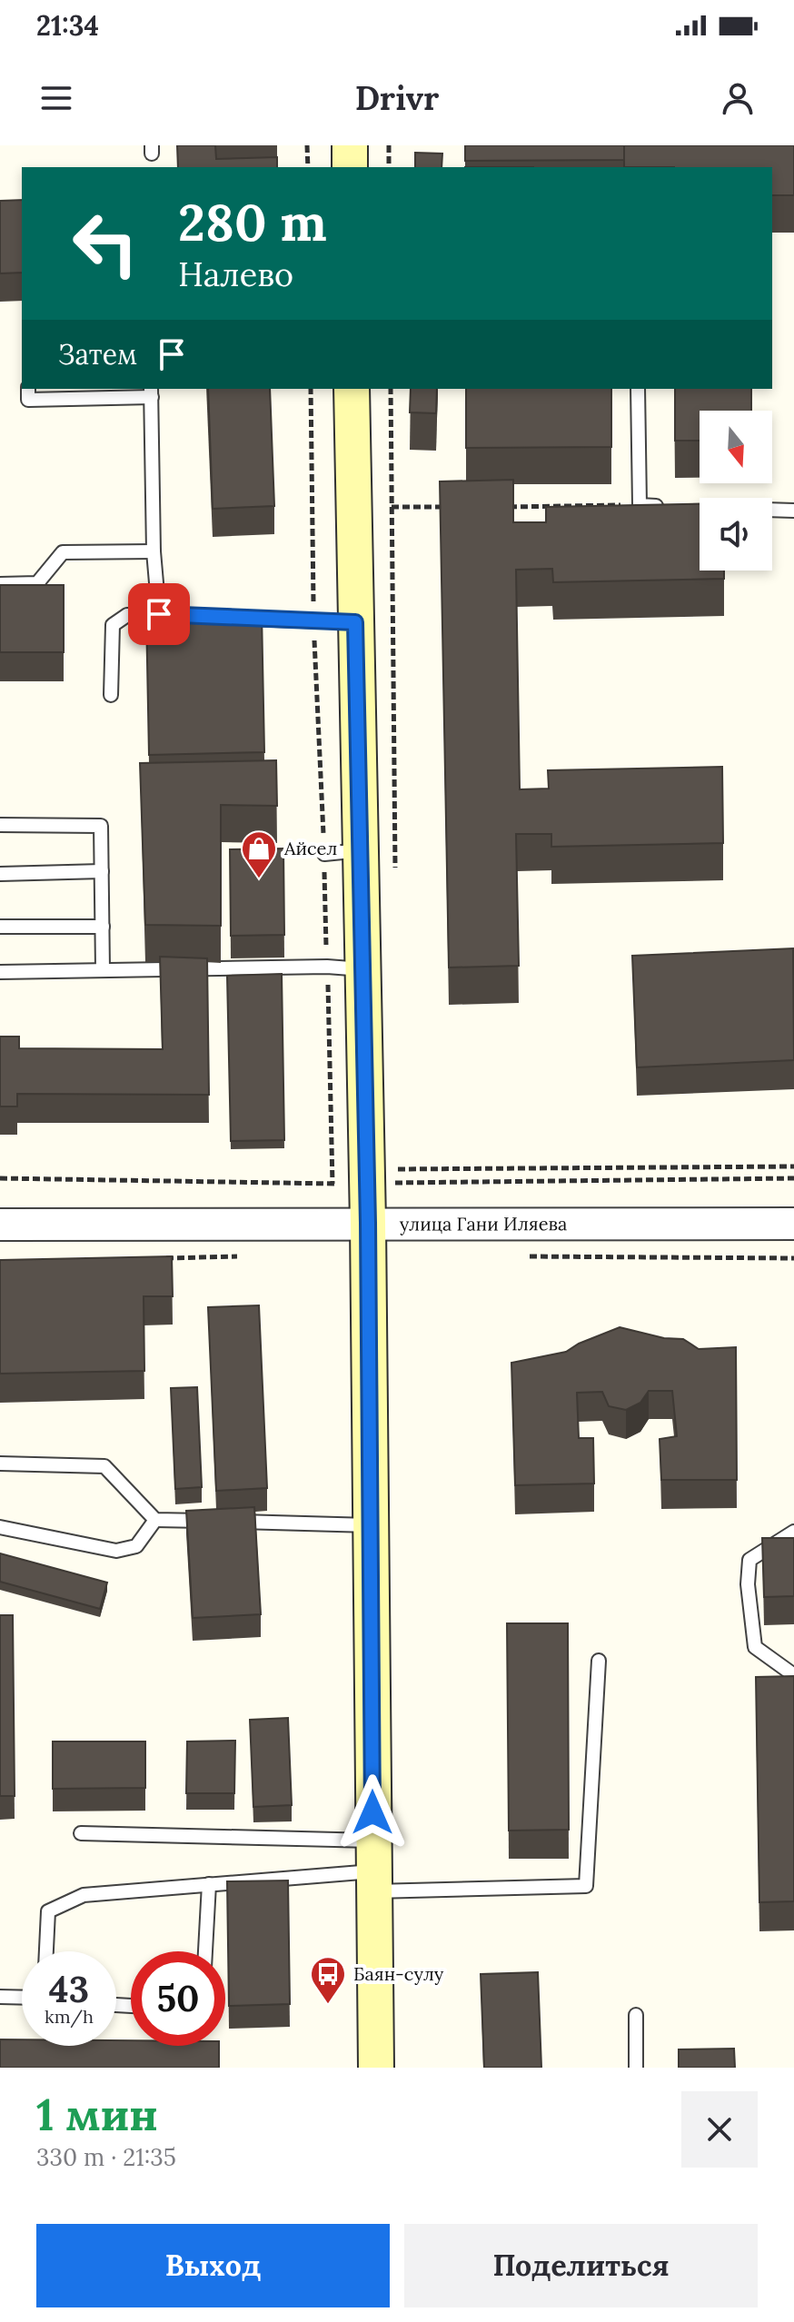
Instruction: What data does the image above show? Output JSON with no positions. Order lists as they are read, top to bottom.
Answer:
{
  "streets": {
    "street": ["улица Гани Иляева"]
  },
  "places": {
    "shop": ["Айсел"],
    "bus stop": ["Баян-сулу"]
  },
  "north": "bottom",
  "page": {
    "status": "21:34",
    "header": "Drivr",
    "turn": ["280 m", "Налево"],
    "then": "Затем",
    "speed": "43 km/h",
    "limit": "50",
    "heading": ["1 мин", "330 m · 21:35"],
    "buttons": ["Выход", "Поделиться"]
  }
}
